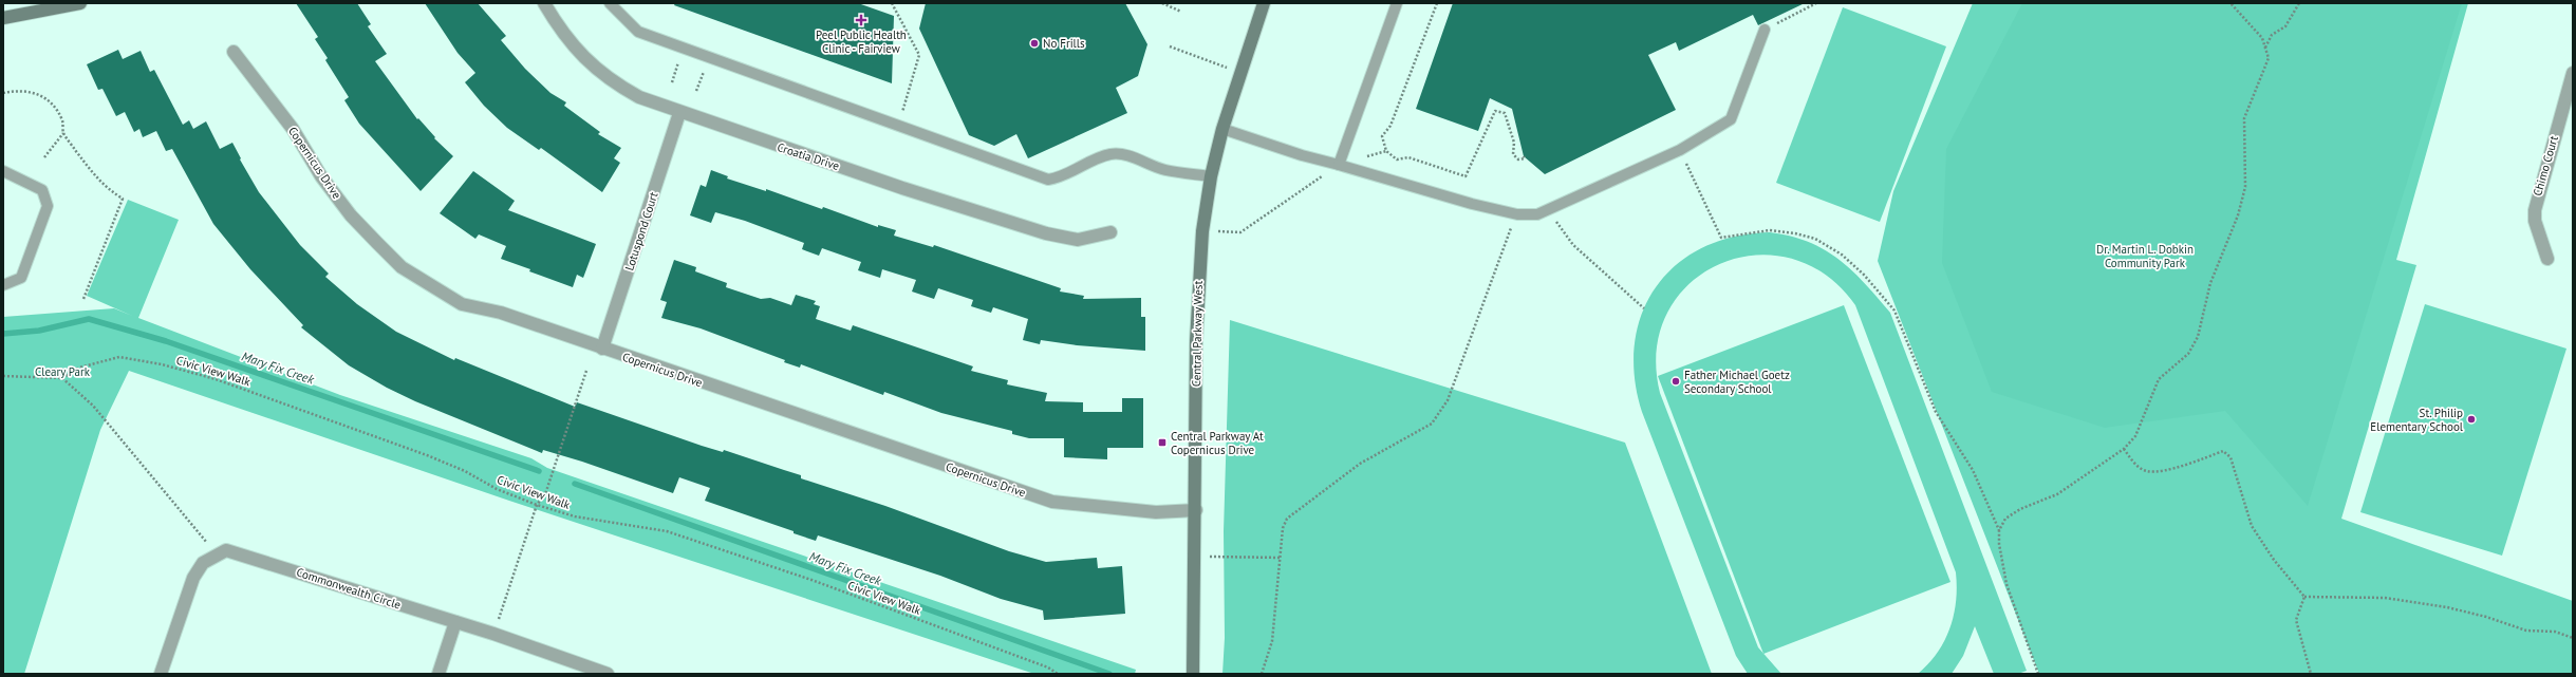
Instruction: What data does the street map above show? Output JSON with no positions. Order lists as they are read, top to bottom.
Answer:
{
  "streets": {
    "street": [
      "Croatia Drive",
      "Copernicus Drive",
      "Chimo Court",
      "Lotuspond Court",
      "Central Parkway West",
      "Commonwealth Circle"
    ],
    "path": ["Civic View Walk"]
  },
  "crossings": [
    ["Croatia Drive", "Lotuspond Court"],
    ["Copernicus Drive", "Lotuspond Court"],
    ["Copernicus Drive", "Central Parkway West"]
  ],
  "water": ["Mary Fix Creek"],
  "parks": ["Dr. Martin L. Dobkin Community Park", "Cleary Park"],
  "places": {
    "health": ["Peel Public Health Clinic - Fairview"],
    "other": ["No Frills", "Father Michael Goetz Secondary School", "St. Philip Elementary School"],
    "transit": ["Central Parkway At Copernicus Drive"]
  }
}
